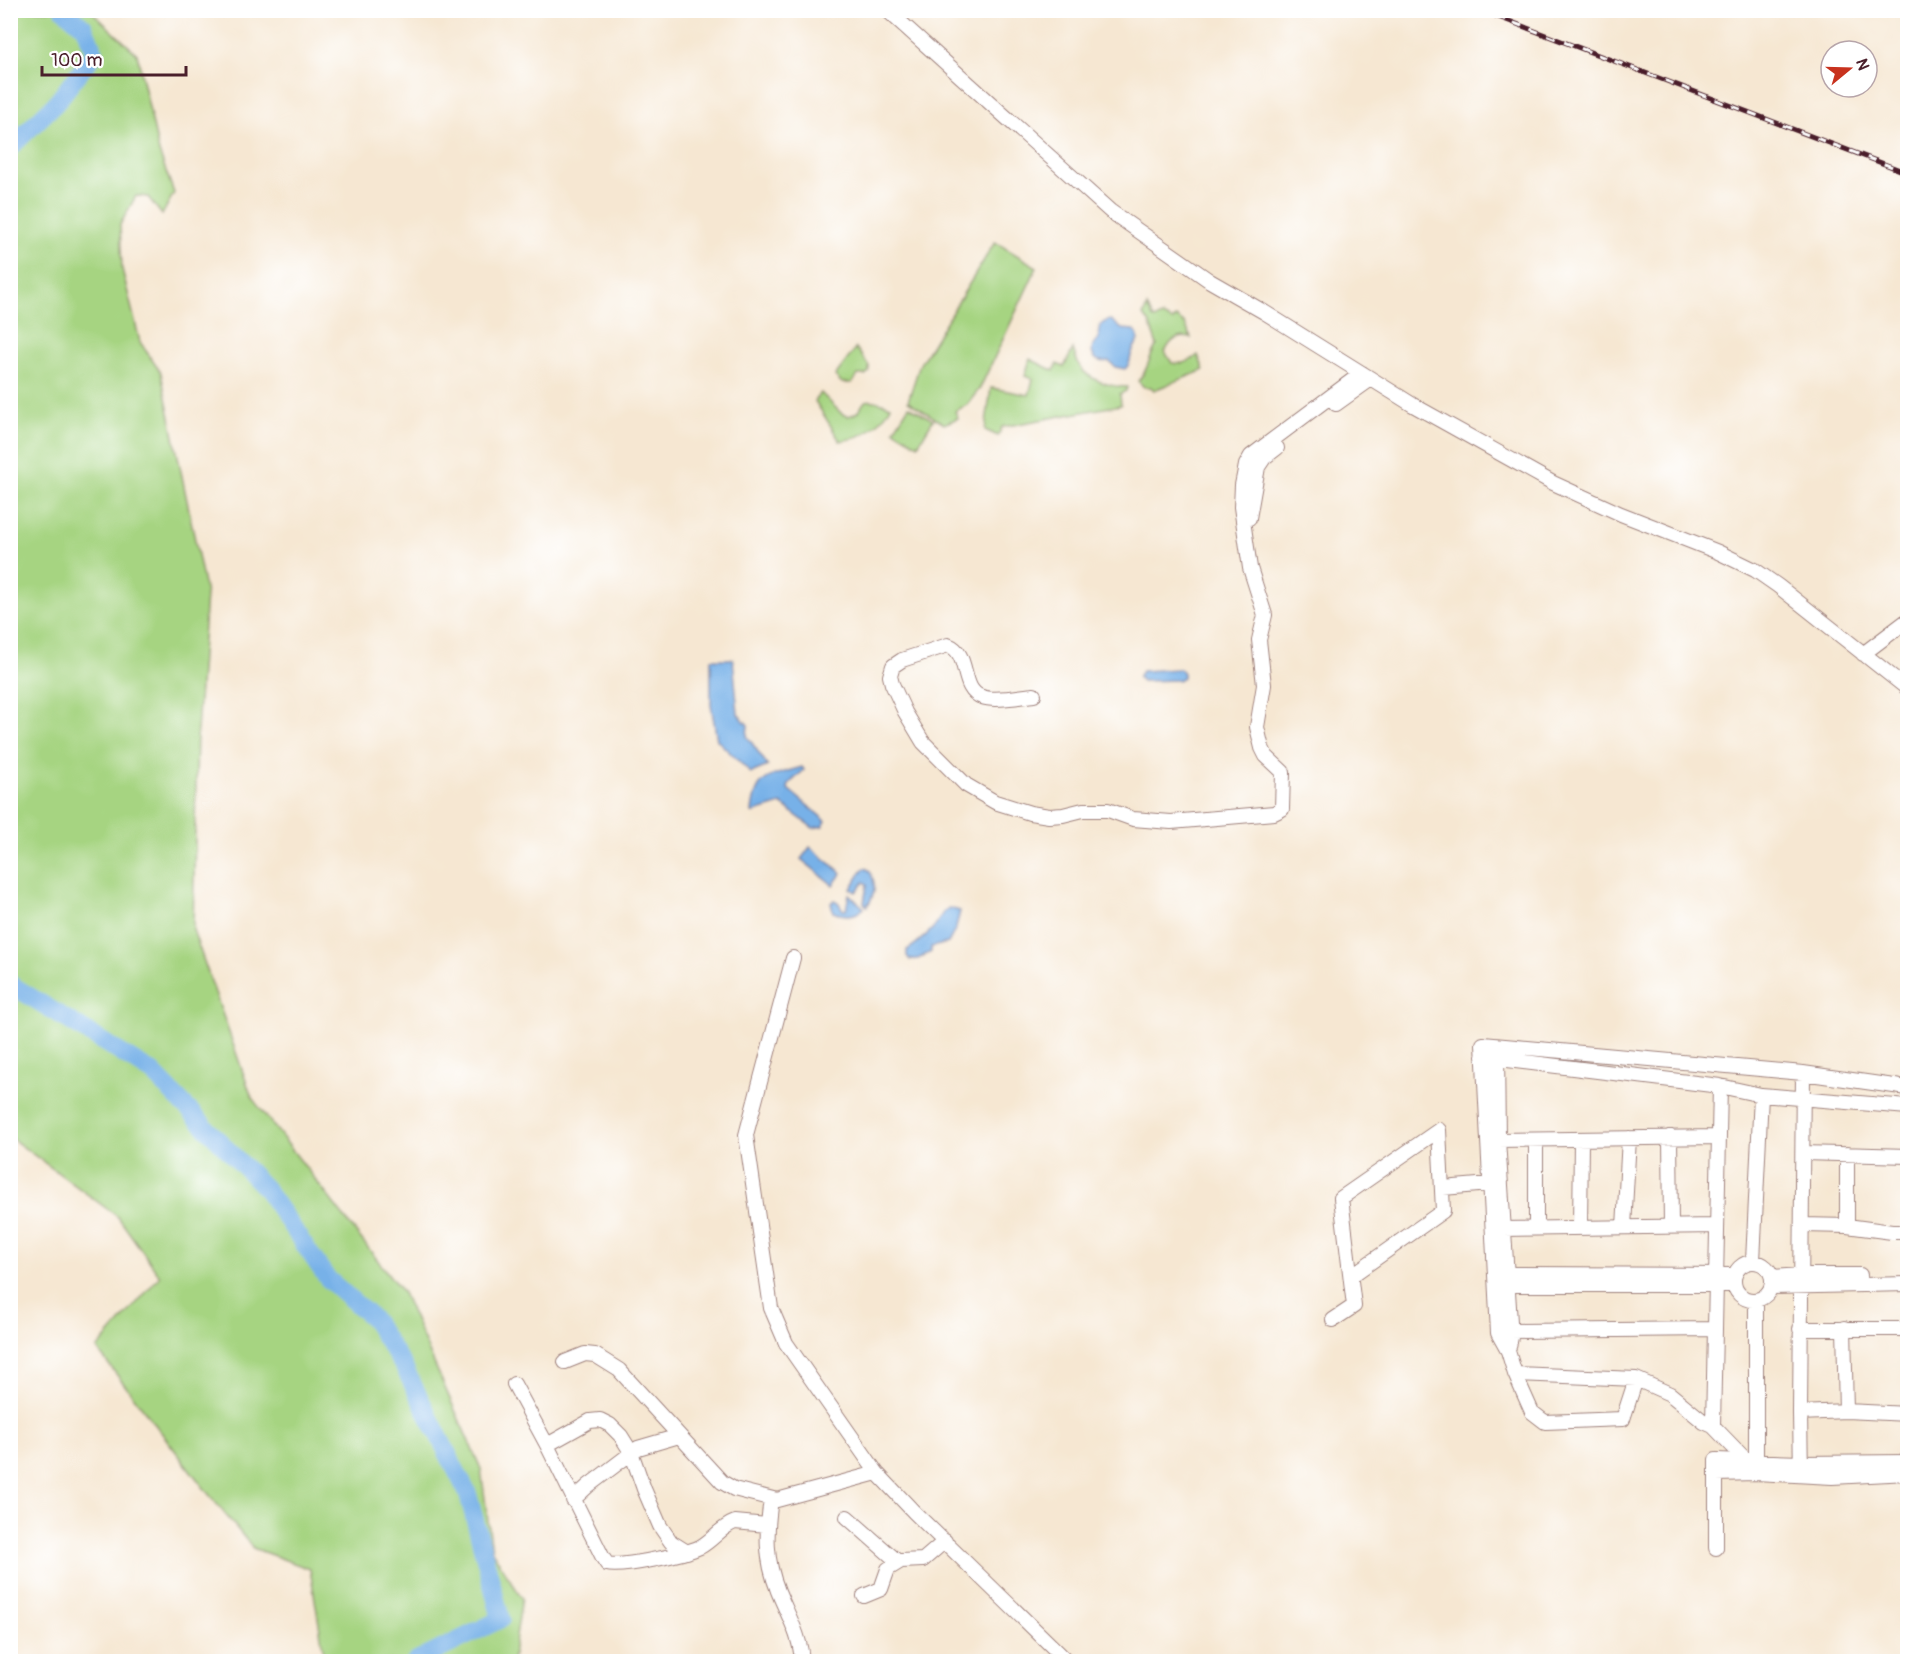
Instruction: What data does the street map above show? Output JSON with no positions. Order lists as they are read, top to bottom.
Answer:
{
  "scale_bar": "100 m",
  "north": "right"
}
